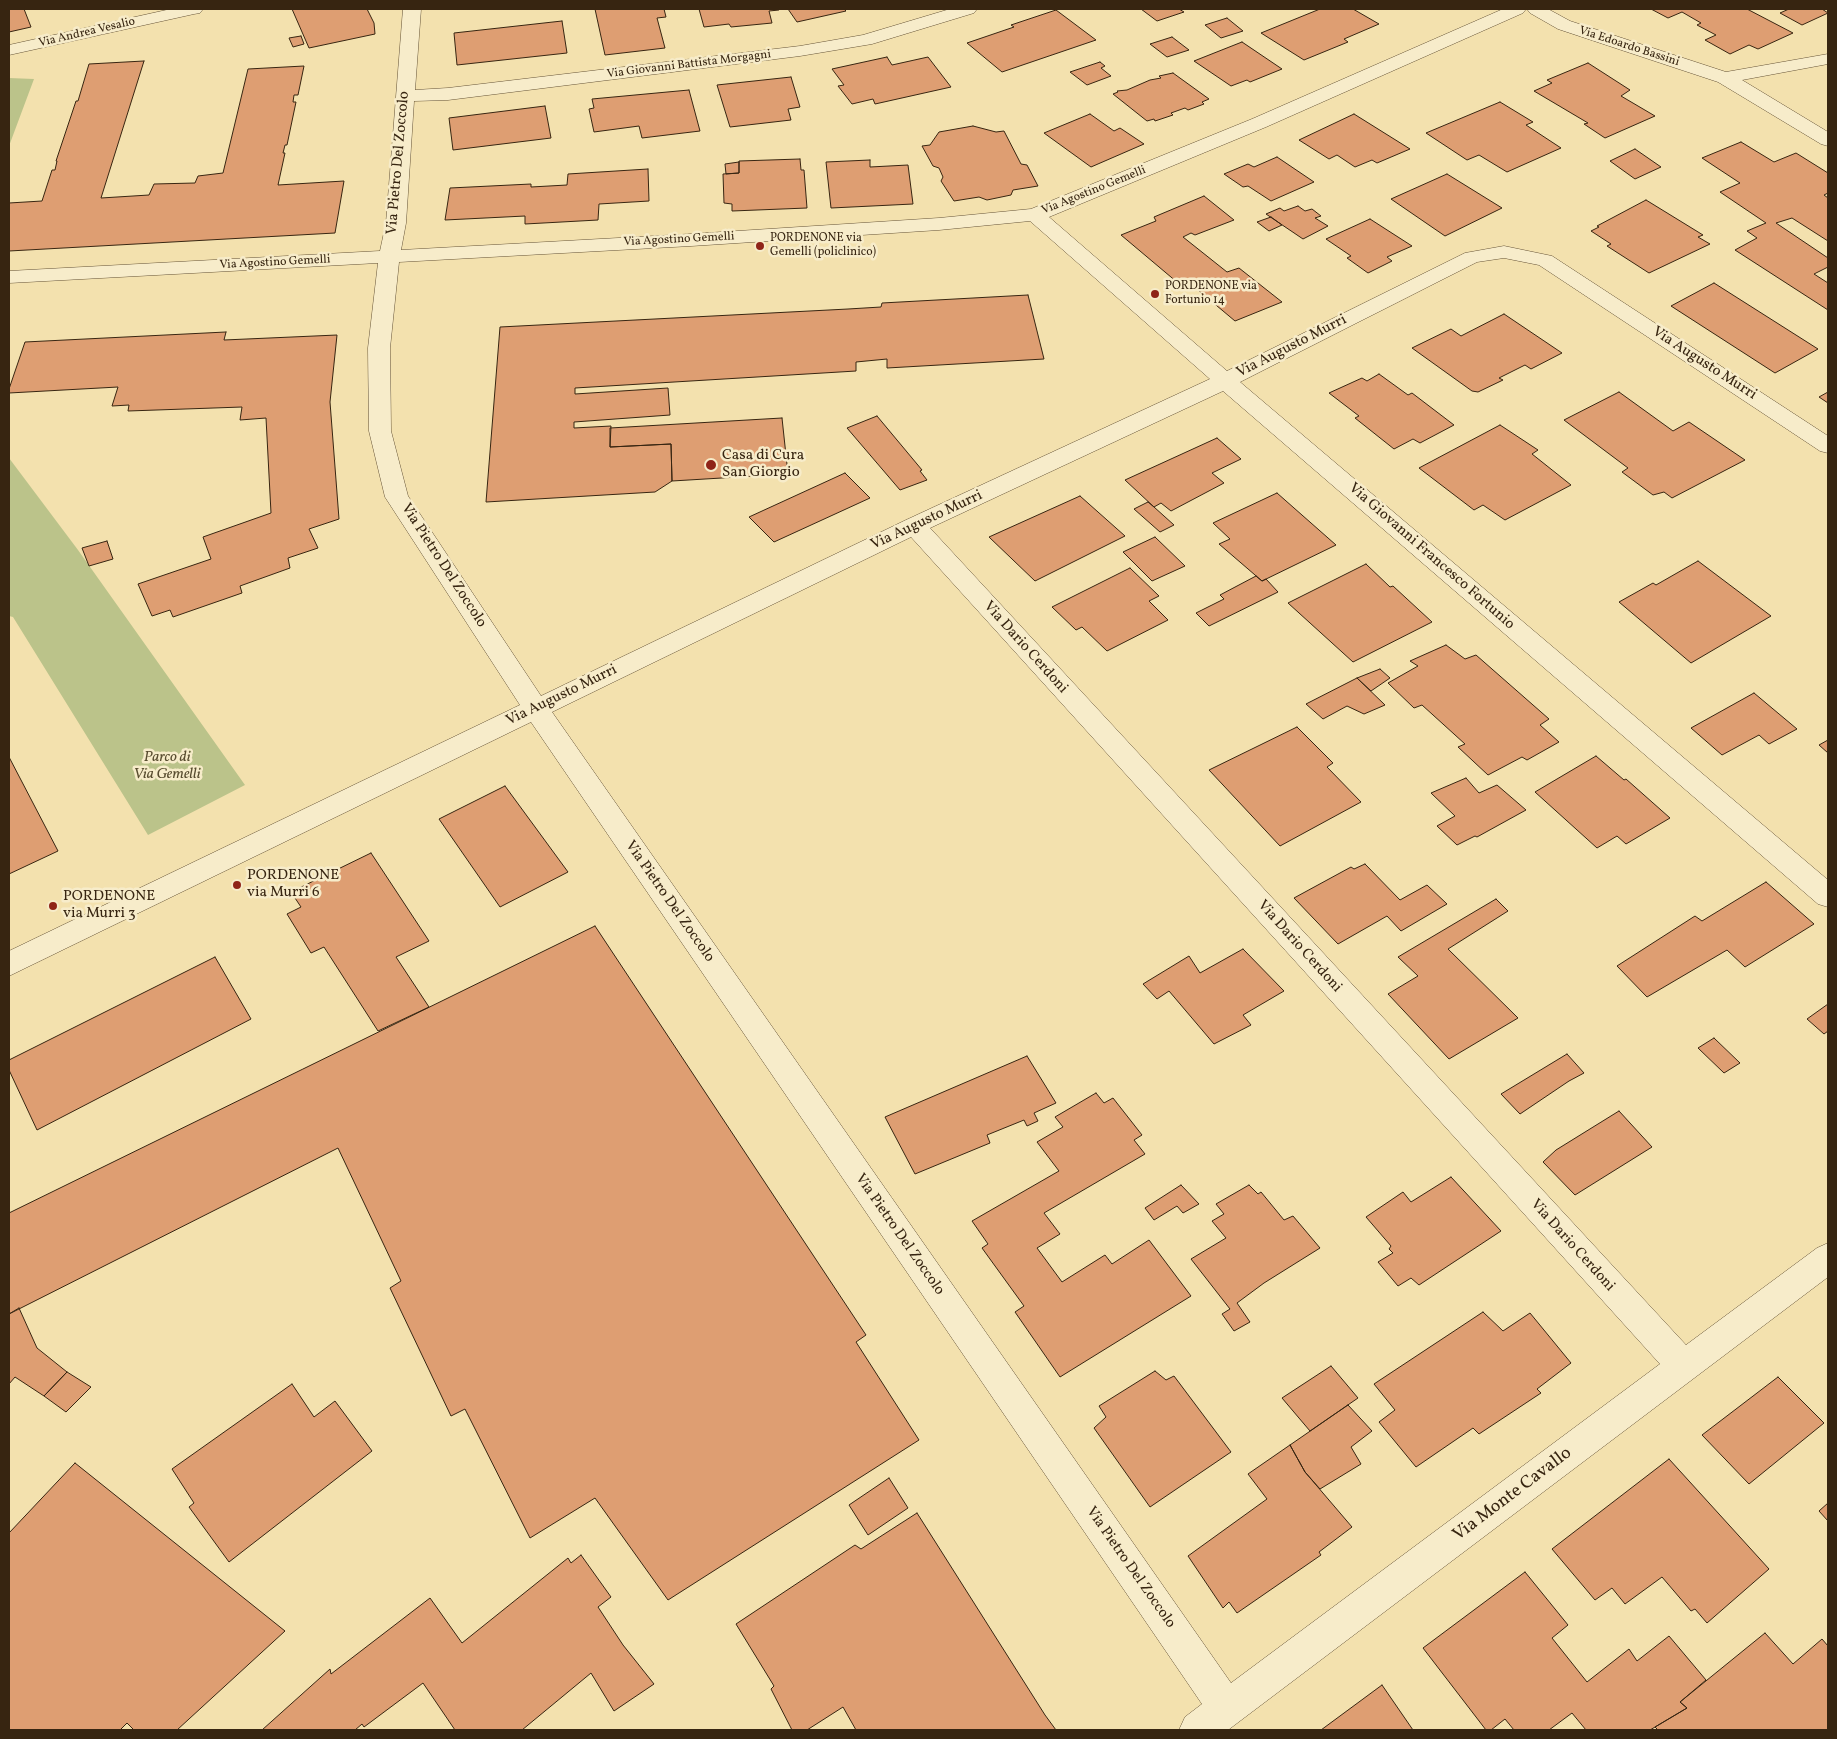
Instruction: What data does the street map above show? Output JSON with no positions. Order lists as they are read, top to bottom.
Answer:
{
  "streets": {
    "street": [
      "Via Andrea Vesalio",
      "Via Edoardo Bassini",
      "Via Giovanni Battista Morgagni",
      "Via Pietro Del Zoccolo",
      "Via Agostino Gemelli",
      "Via Augusto Murri",
      "Via Giovanni Francesco Fortunio",
      "Via Dario Cerdoni",
      "Via Monte Cavallo"
    ]
  },
  "crossings": [
    ["Via Giovanni Battista Morgagni", "Via Pietro Del Zoccolo"],
    ["Via Pietro Del Zoccolo", "Via Agostino Gemelli"],
    ["Via Pietro Del Zoccolo", "Via Augusto Murri"],
    ["Via Pietro Del Zoccolo", "Via Monte Cavallo"],
    ["Via Agostino Gemelli", "Via Giovanni Francesco Fortunio"],
    ["Via Augusto Murri", "Via Giovanni Francesco Fortunio"],
    ["Via Augusto Murri", "Via Dario Cerdoni"],
    ["Via Dario Cerdoni", "Via Monte Cavallo"]
  ],
  "parks": ["Parco di Via Gemelli"],
  "places": [
    "PORDENONE via Gemelli (policlinico)",
    "PORDENONE via Fortunio 14",
    "Casa di Cura San Giorgio",
    "PORDENONE via Murri 6",
    "PORDENONE via Murri 3"
  ]
}
